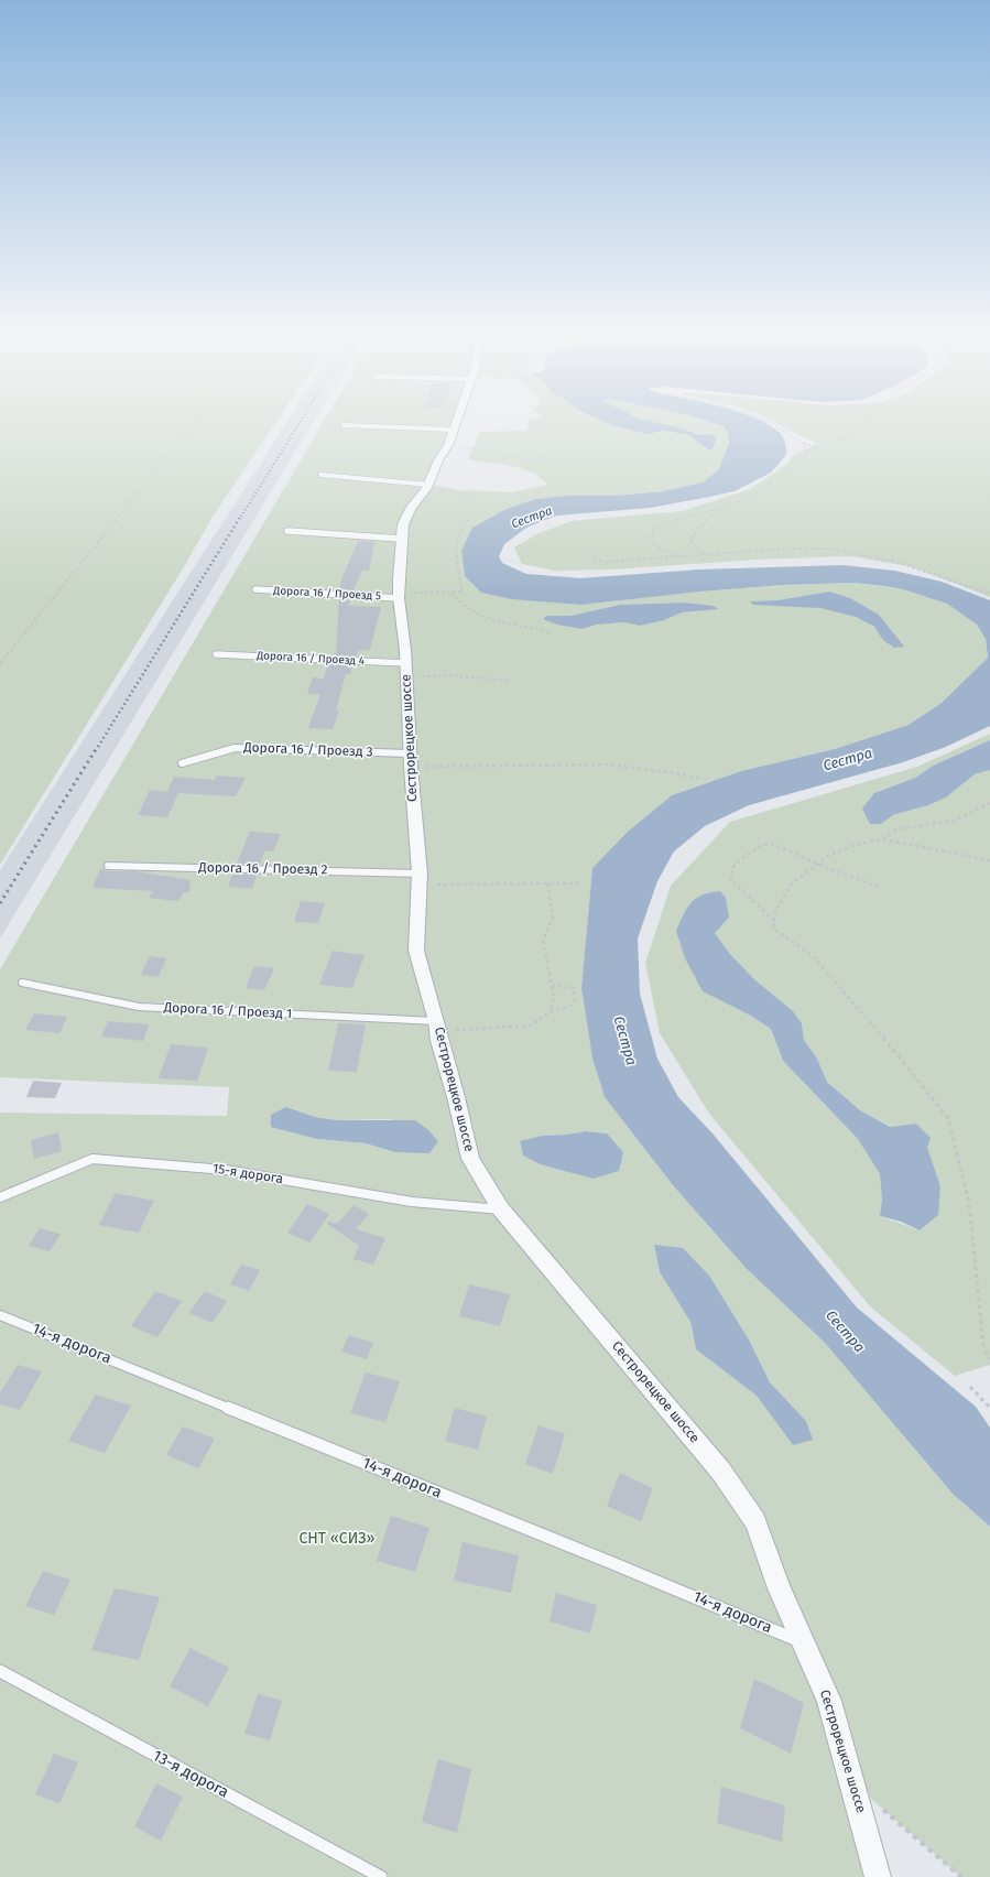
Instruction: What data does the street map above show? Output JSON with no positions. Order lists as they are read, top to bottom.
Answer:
{
  "streets": {
    "street": ["Сестрорецкое шоссе"],
    "lane": [
      "Дорога 16 / Проезд 5",
      "Дорога 16 / Проезд 4",
      "Дорога 16 / Проезд 3",
      "Дорога 16 / Проезд 2",
      "Дорога 16 / Проезд 1",
      "15-я дорога",
      "14-я дорога",
      "13-я дорога"
    ]
  },
  "crossings": [
    ["Дорога 16 / Проезд 5", "Сестрорецкое шоссе"],
    ["Дорога 16 / Проезд 4", "Сестрорецкое шоссе"],
    ["Сестрорецкое шоссе", "Дорога 16 / Проезд 3"],
    ["Сестрорецкое шоссе", "Дорога 16 / Проезд 2"],
    ["Сестрорецкое шоссе", "Дорога 16 / Проезд 1"],
    ["Сестрорецкое шоссе", "15-я дорога"],
    ["Сестрорецкое шоссе", "14-я дорога"]
  ],
  "water": ["Сестра"],
  "parks": ["СНТ «СИЗ»"]
}
